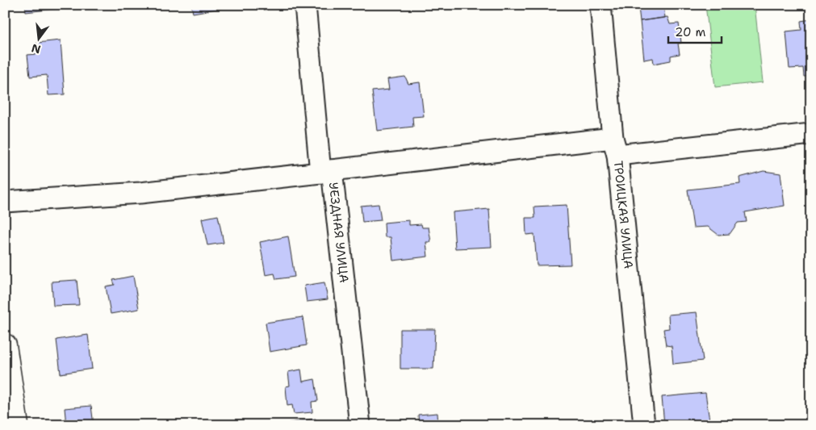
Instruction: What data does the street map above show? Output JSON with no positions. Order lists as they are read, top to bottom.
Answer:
{
  "streets": {
    "street": ["ТРОИЦКАЯ УЛИЦА", "УЕЗДНАЯ УЛИЦА"]
  },
  "scale_bar": "20 m",
  "north": "bottom"
}
